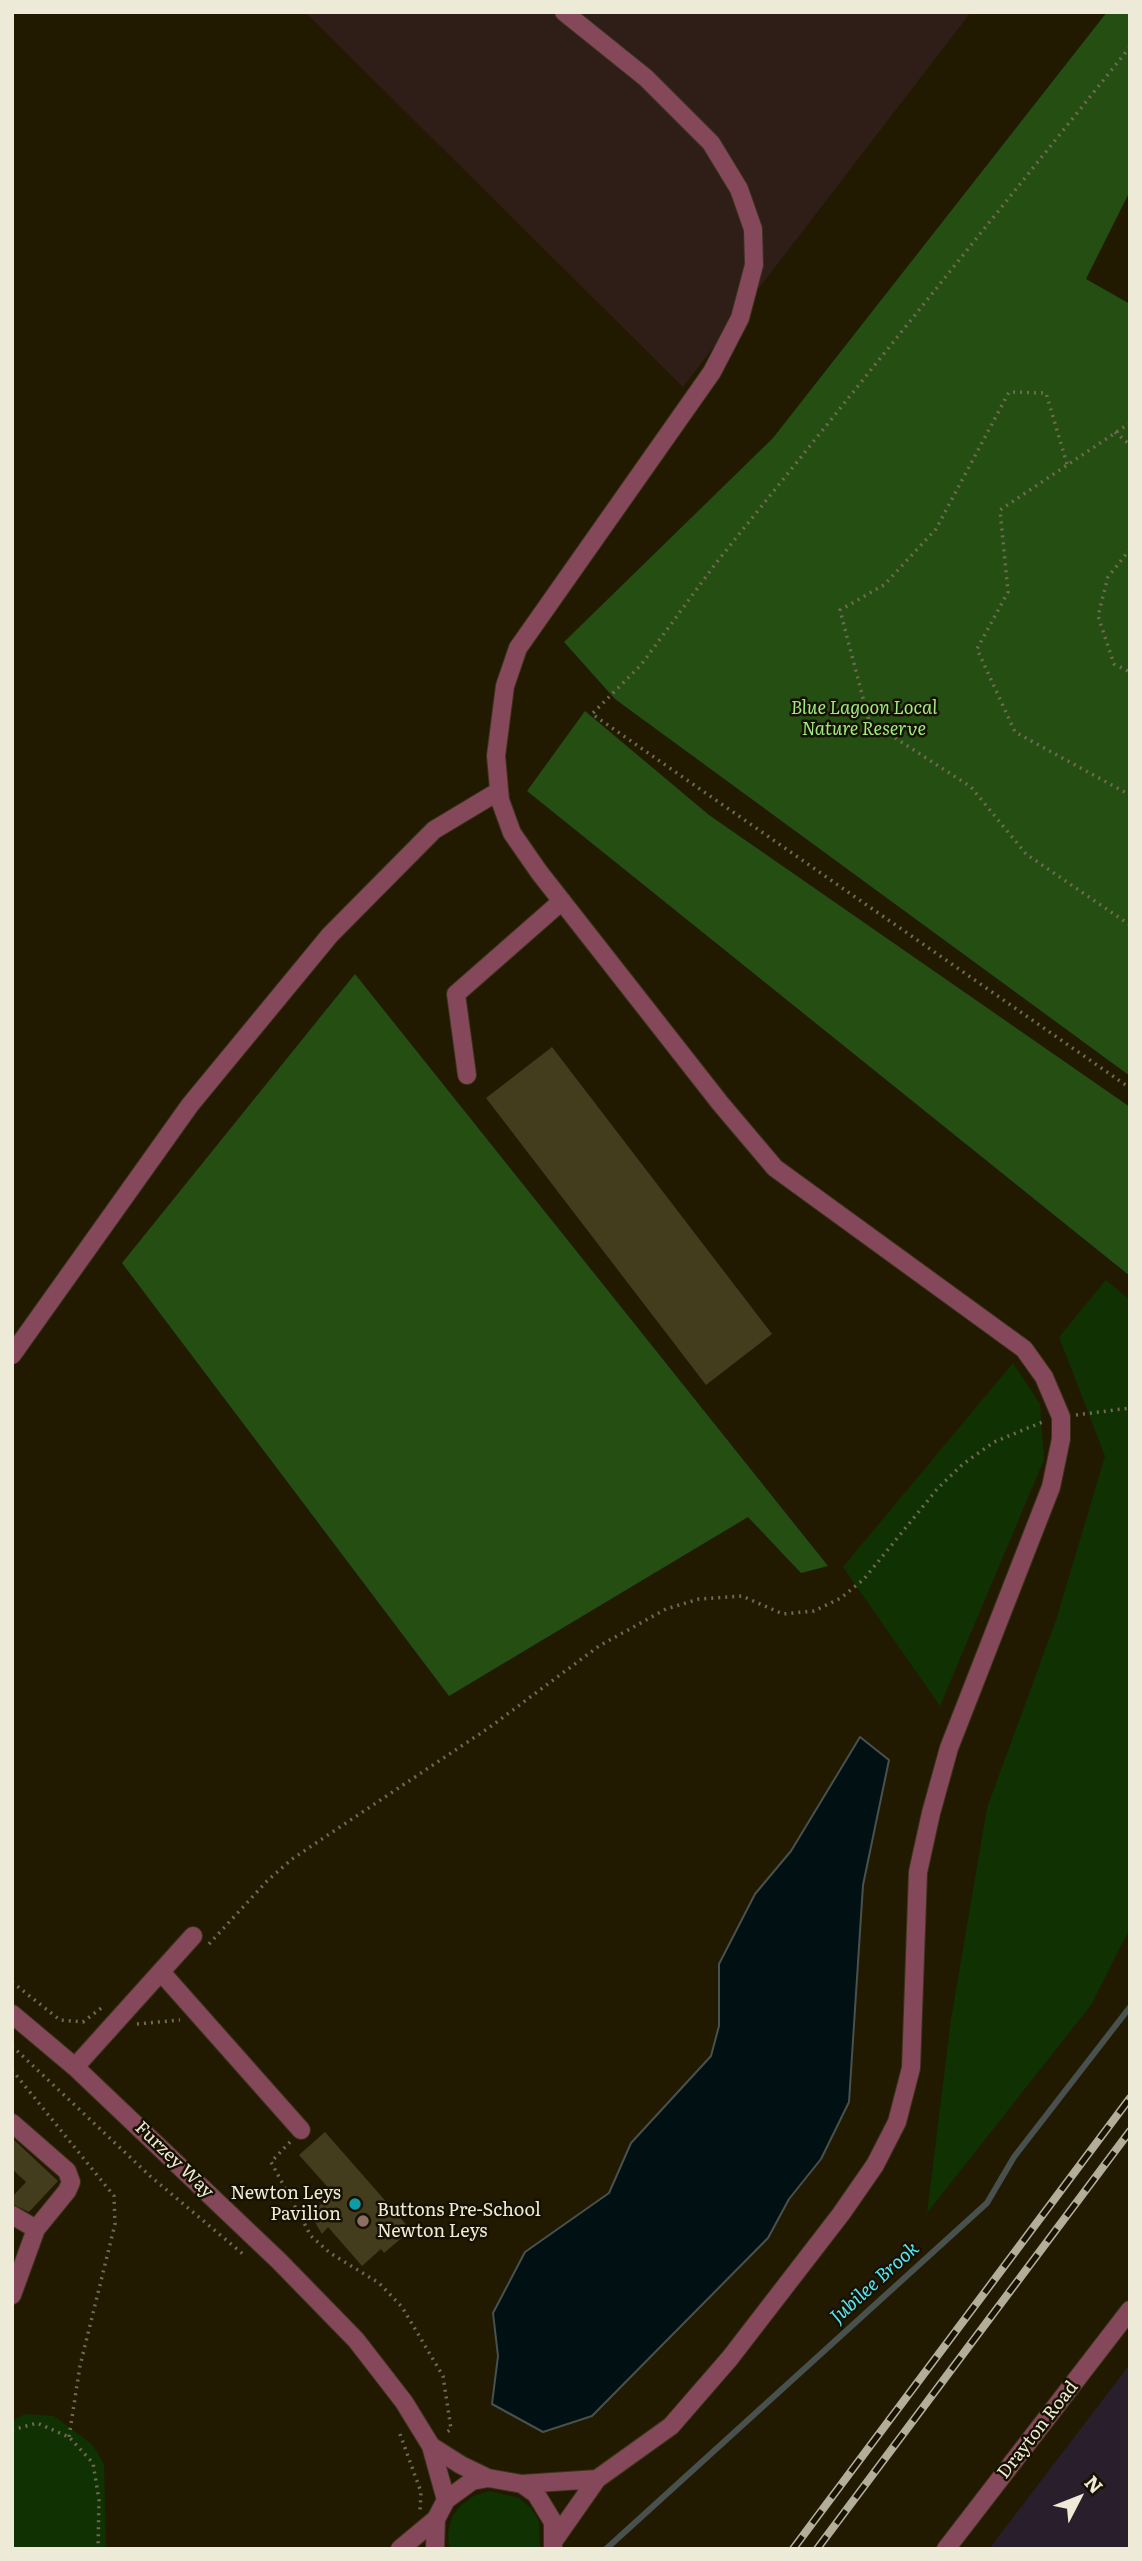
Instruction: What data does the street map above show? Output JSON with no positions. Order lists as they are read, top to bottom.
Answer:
{
  "streets": {
    "street": ["Furzey Way", "Drayton Road"]
  },
  "water": ["Jubilee Brook"],
  "parks": ["Blue Lagoon Local Nature Reserve"],
  "places": ["Newton Leys Pavilion", "Buttons Pre-School Newton Leys"],
  "north": "top right"
}
